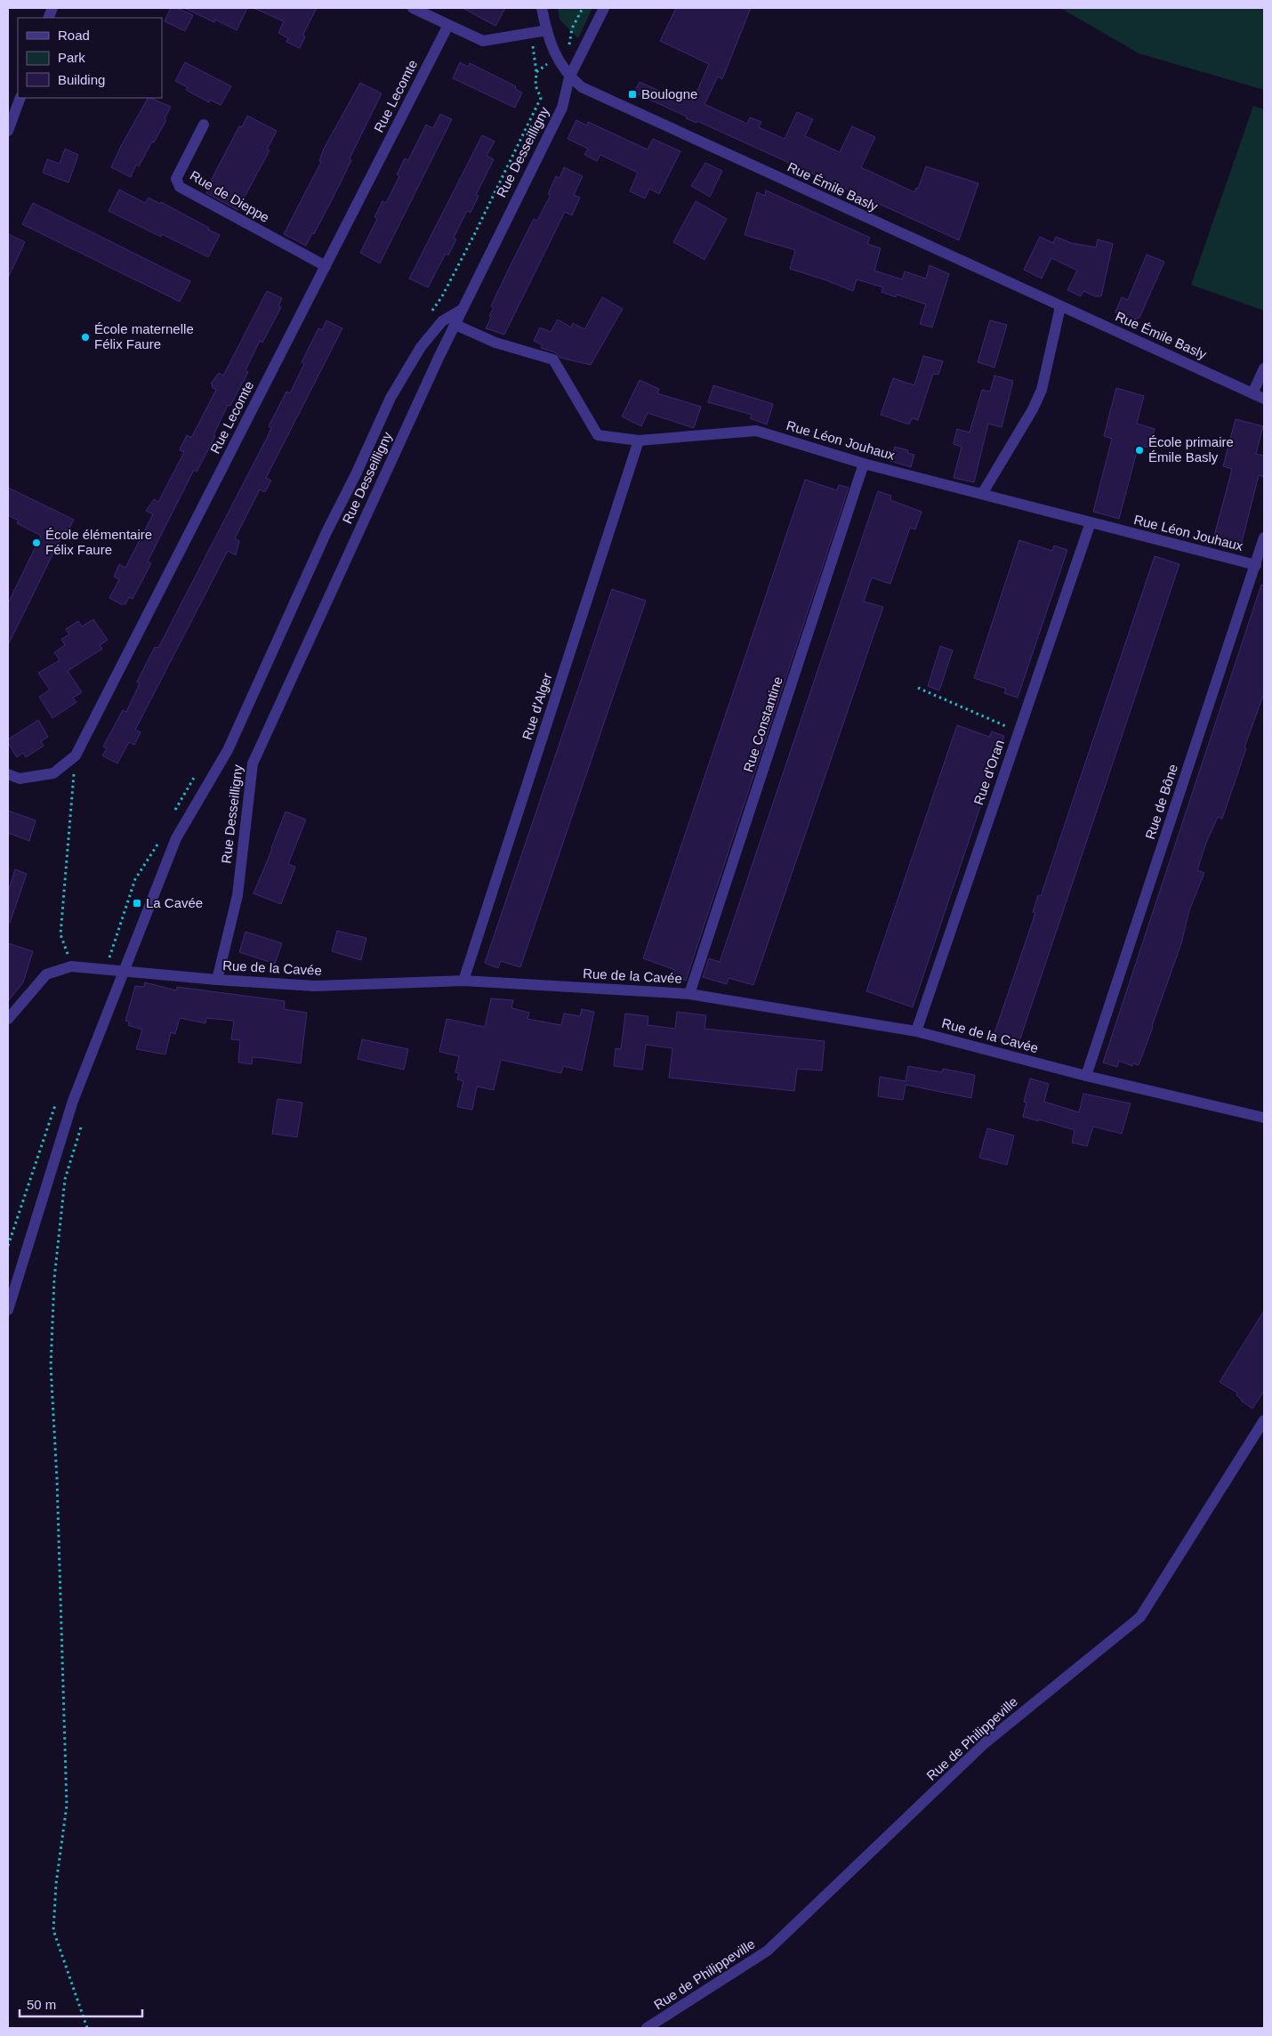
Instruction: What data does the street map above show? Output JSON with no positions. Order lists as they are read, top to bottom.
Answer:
{
  "streets": {
    "street": [
      "Rue Lecomte",
      "Rue Desseilligny",
      "Rue Émile Basly",
      "Rue de Dieppe",
      "Rue Léon Jouhaux",
      "Rue d'Alger",
      "Rue Constantine",
      "Rue d'Oran",
      "Rue de Bône",
      "Rue de la Cavée",
      "Rue de Philippeville"
    ]
  },
  "crossings": [
    ["Rue Lecomte", "Rue de Dieppe"],
    ["Rue Desseilligny", "Rue Émile Basly"],
    ["Rue Desseilligny", "Rue Léon Jouhaux"],
    ["Rue Desseilligny", "Rue de la Cavée"],
    ["Rue Léon Jouhaux", "Rue d'Alger"],
    ["Rue Léon Jouhaux", "Rue Constantine"],
    ["Rue Léon Jouhaux", "Rue d'Oran"],
    ["Rue Léon Jouhaux", "Rue de Bône"],
    ["Rue d'Alger", "Rue de la Cavée"],
    ["Rue Constantine", "Rue de la Cavée"],
    ["Rue d'Oran", "Rue de la Cavée"],
    ["Rue de Bône", "Rue de la Cavée"]
  ],
  "places": {
    "transit": ["Boulogne", "La Cavée"],
    "other": ["École maternelle Félix Faure", "École primaire Émile Basly", "École élémentaire Félix Faure"]
  },
  "legend": ["Road", "Park", "Building"],
  "scale_bar": "50 m"
}
